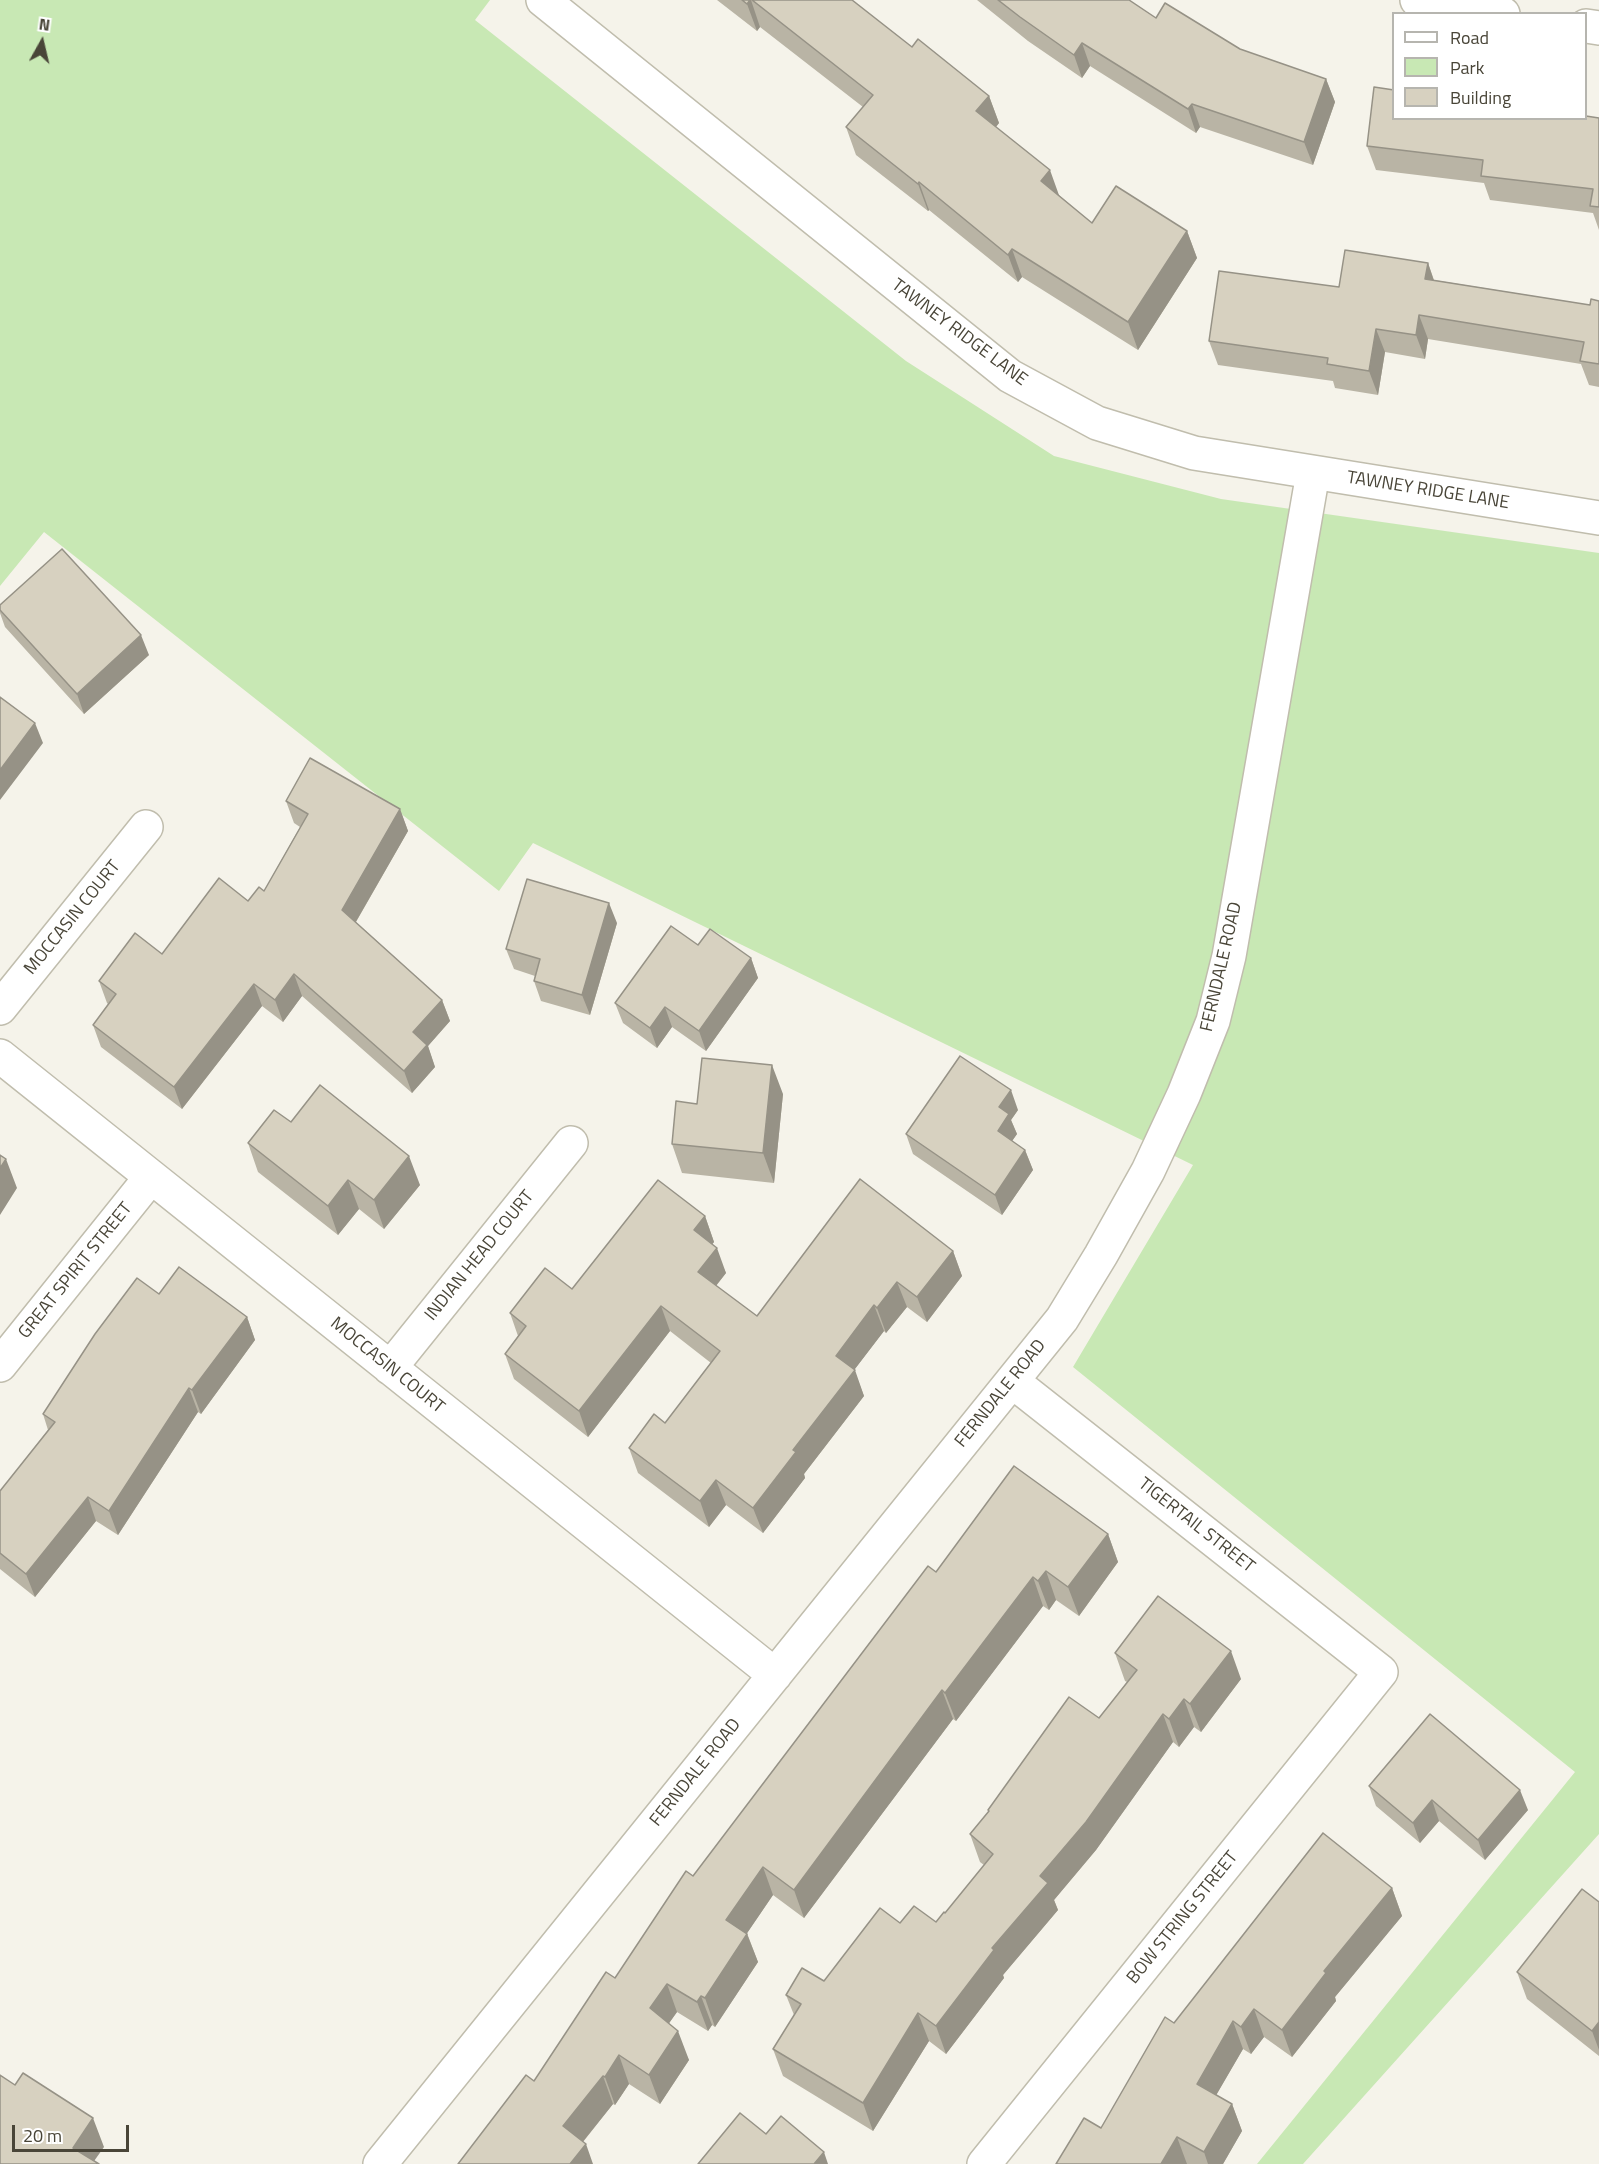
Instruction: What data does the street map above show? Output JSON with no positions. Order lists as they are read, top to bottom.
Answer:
{
  "streets": {
    "street": [
      "TAWNEY RIDGE LANE",
      "MOCCASIN COURT",
      "FERNDALE ROAD",
      "INDIAN HEAD COURT",
      "GREAT SPIRIT STREET",
      "TIGERTAIL STREET",
      "BOW STRING STREET"
    ]
  },
  "crossings": [
    ["TAWNEY RIDGE LANE", "FERNDALE ROAD"],
    ["MOCCASIN COURT", "FERNDALE ROAD"],
    ["MOCCASIN COURT", "INDIAN HEAD COURT"],
    ["MOCCASIN COURT", "GREAT SPIRIT STREET"],
    ["FERNDALE ROAD", "TIGERTAIL STREET"],
    ["TIGERTAIL STREET", "BOW STRING STREET"]
  ],
  "legend": ["Road", "Park", "Building"],
  "scale_bar": "20 m",
  "north": "top"
}
